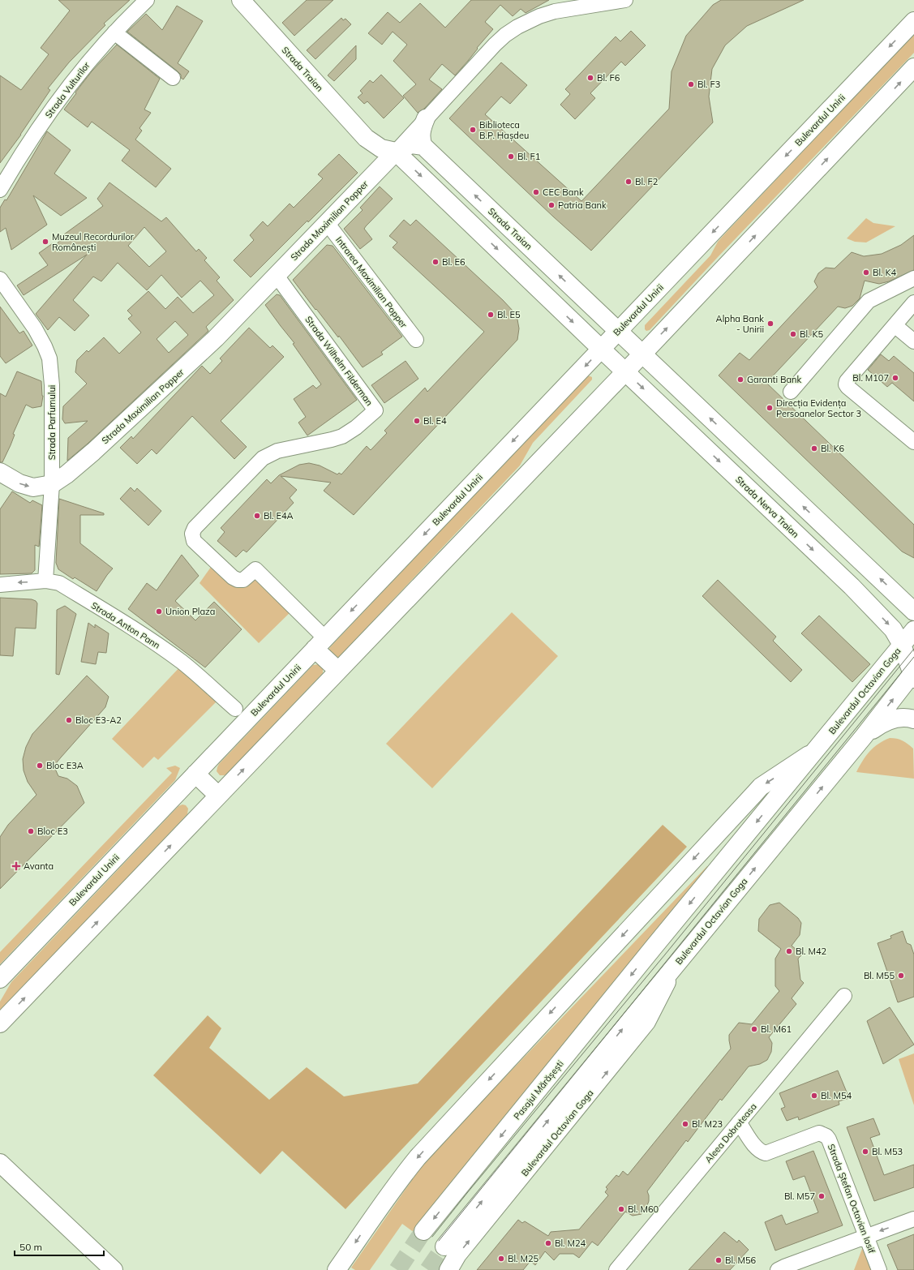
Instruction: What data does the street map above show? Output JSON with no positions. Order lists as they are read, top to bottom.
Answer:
{
  "streets": {
    "main road": [
      "Strada Traian",
      "Bulevardul Unirii",
      "Strada Maximilian Popper",
      "Strada Nerva Traian",
      "Bulevardul Octavian Goga",
      "Pasajul Mărășești"
    ],
    "street": [
      "Strada Vulturilor",
      "Intrarea Maximilian Popper",
      "Strada Wilhelm Filderman",
      "Strada Parfumului",
      "Strada Anton Pann",
      "Aleea Dobroteasa",
      "Strada Ștefan Octavian Iosif"
    ]
  },
  "crossings": [
    ["Strada Traian", "Bulevardul Unirii"],
    ["Strada Traian", "Strada Maximilian Popper"],
    ["Strada Traian", "Strada Nerva Traian"],
    ["Bulevardul Unirii", "Strada Wilhelm Filderman"],
    ["Bulevardul Unirii", "Strada Nerva Traian"],
    ["Strada Maximilian Popper", "Intrarea Maximilian Popper"],
    ["Strada Maximilian Popper", "Strada Wilhelm Filderman"],
    ["Strada Maximilian Popper", "Strada Parfumului"],
    ["Strada Parfumului", "Strada Anton Pann"],
    ["Strada Nerva Traian", "Bulevardul Octavian Goga"],
    ["Bulevardul Octavian Goga", "Pasajul Mărășești"],
    ["Aleea Dobroteasa", "Strada Ștefan Octavian Iosif"]
  ],
  "places": {
    "other": [
      "Bl. F6",
      "Bl. F3",
      "Biblioteca B.P. Hașdeu",
      "Bl. F1",
      "Bl. F2",
      "CEC Bank",
      "Patria Bank",
      "Muzeul Recordurilor Românești",
      "Bl. E6",
      "Bl. K4",
      "Bl. E5",
      "Alpha Bank - Unirii",
      "Bl. K5",
      "Bl. M107",
      "Garanti Bank",
      "Direcția Evidența Persoanelor Sector 3",
      "Bl. E4",
      "Bl. K6",
      "Bl. E4A",
      "Union Plaza",
      "Bloc E3-A2",
      "Bloc E3A",
      "Bloc E3",
      "Bl. M42",
      "Bl. M55",
      "Bl. M61",
      "Bl. M54",
      "Bl. M23",
      "Bl. M53",
      "Bl. M57",
      "Bl. M60",
      "Bl. M24",
      "Bl. M25",
      "Bl. M56"
    ],
    "health": ["Avanta"]
  },
  "scale_bar": "50 m"
}
